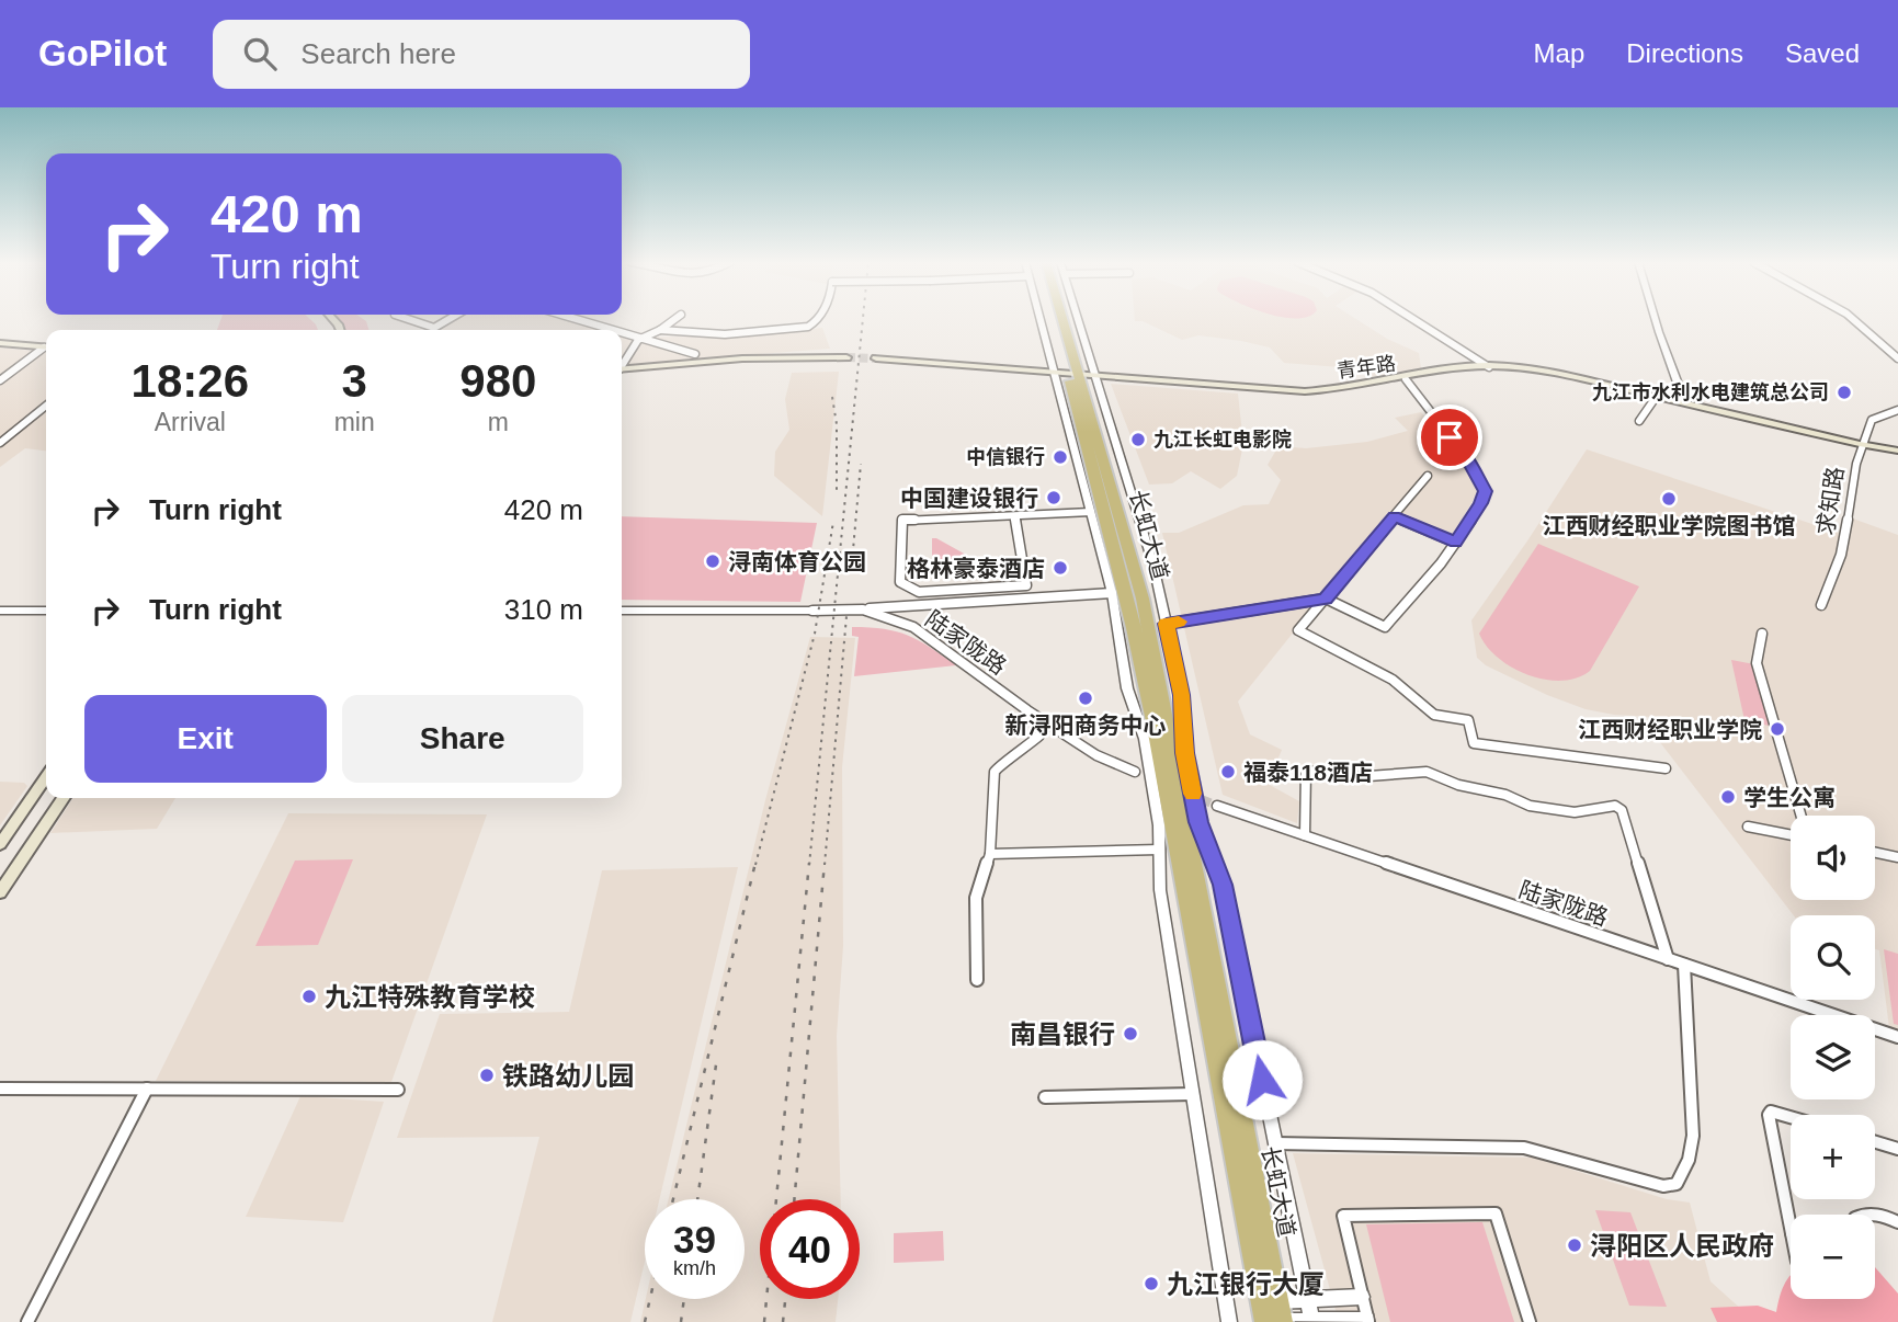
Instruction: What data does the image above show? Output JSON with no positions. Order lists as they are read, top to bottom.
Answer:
{
  "streets": {
    "highway": ["长虹大道"],
    "main road": ["青年路"],
    "street": ["求知路", "陆家陇路"]
  },
  "crossings": [
    ["青年路", "求知路"],
    ["青年路", "长虹大道"]
  ],
  "places": [
    "九江市水利水电建筑总公司",
    "九江长虹电影院",
    "中信银行",
    "中国建设银行",
    "江西财经职业学院图书馆",
    "浔南体育公园",
    "格林豪泰酒店",
    "新浔阳商务中心",
    "江西财经职业学院",
    "福泰118酒店",
    "学生公寓",
    "九江特殊教育学校",
    "南昌银行",
    "铁路幼儿园",
    "浔阳区人民政府",
    "九江银行大厦"
  ],
  "page": {
    "header": "GoPilot",
    "search": "Search here",
    "nav": ["Map", "Directions", "Saved"],
    "turn": ["420 m", "Turn right"],
    "eta": [
      "18:26",
      "Arrival",
      "3",
      "min",
      "980",
      "m"
    ],
    "list": [
      {
        "name": "Turn right",
        "value": "420 m"
      },
      {
        "name": "Turn right",
        "value": "310 m"
      }
    ],
    "buttons": ["Exit", "Share"],
    "map_buttons": ["+", "−"],
    "speed": "39 km/h",
    "limit": "40"
  }
}
